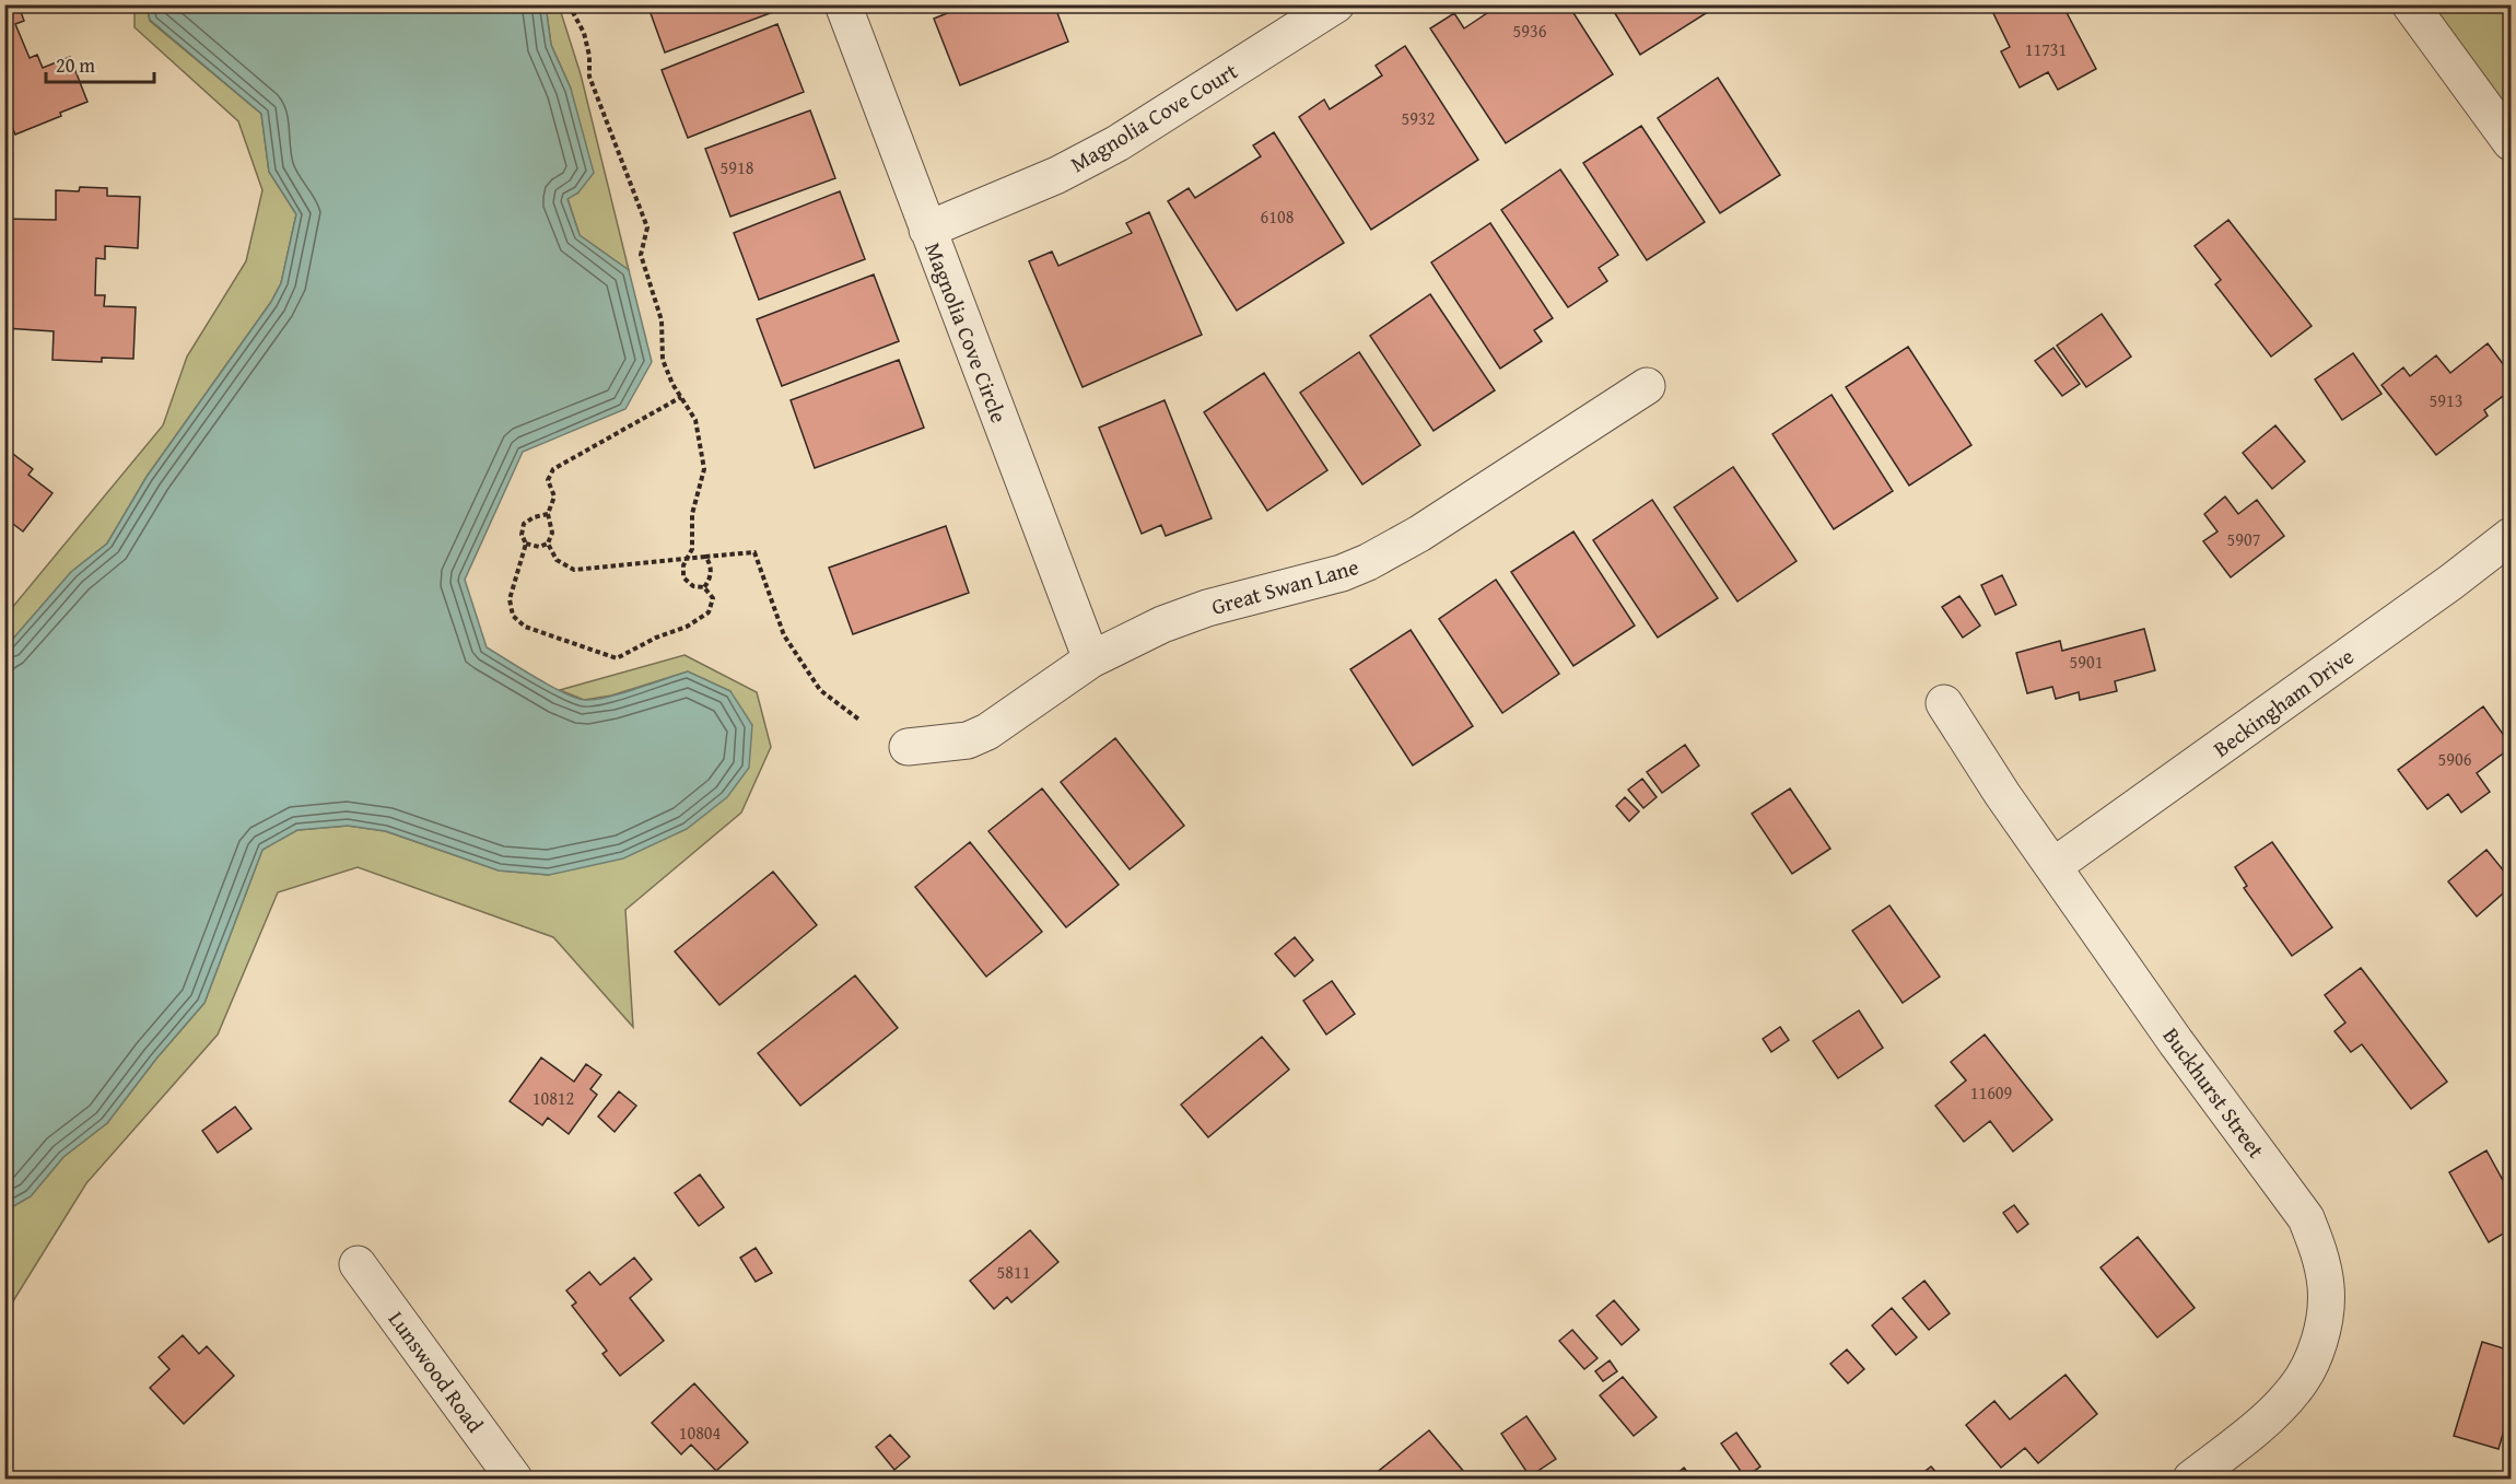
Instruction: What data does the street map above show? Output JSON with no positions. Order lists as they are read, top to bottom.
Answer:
{
  "streets": {
    "street": [
      "Magnolia Cove Court",
      "Magnolia Cove Circle",
      "Great Swan Lane",
      "Beckingham Drive",
      "Buckhurst Street",
      "Lunswood Road"
    ]
  },
  "crossings": [
    ["Magnolia Cove Court", "Magnolia Cove Circle"],
    ["Magnolia Cove Circle", "Great Swan Lane"],
    ["Beckingham Drive", "Buckhurst Street"]
  ],
  "house_numbers": [
    "5936",
    "11731",
    "5932",
    "5918",
    "6108",
    "5913",
    "5907",
    "5901",
    "5906",
    "11609",
    "10812",
    "5811",
    "10804"
  ],
  "scale_bar": "20 m"
}
